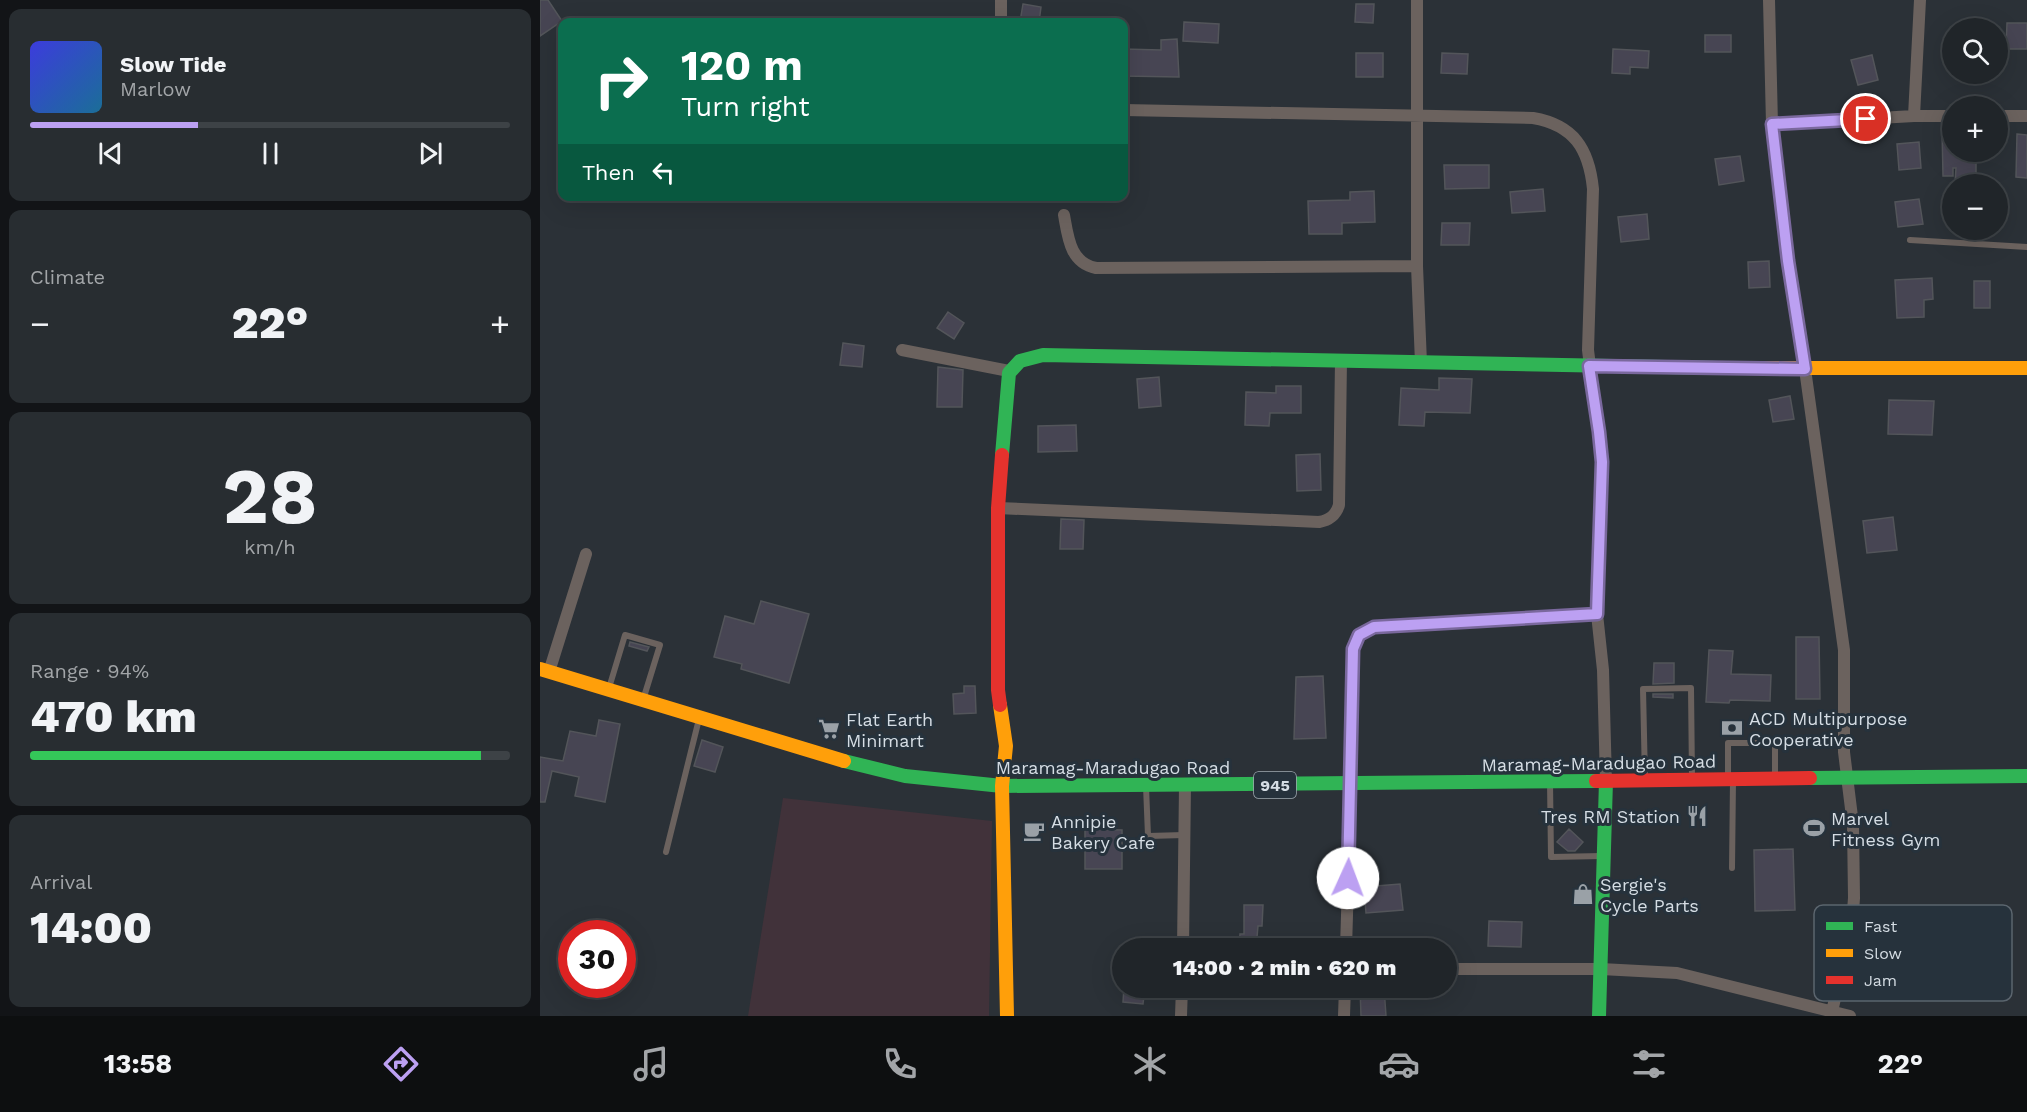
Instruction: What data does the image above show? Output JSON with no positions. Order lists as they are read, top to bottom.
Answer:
{
  "streets": {
    "street": ["Maramag-Maradugao Road", "945"]
  },
  "places": {
    "bank": ["ACD Multipurpose Cooperative"],
    "supermarket": ["Flat Earth Minimart"],
    "restaurant": ["Tres RM Station"],
    "sports": ["Marvel Fitness Gym"],
    "cafe": ["Annipie Bakery Cafe"],
    "shop": ["Sergie's Cycle Parts"]
  },
  "legend": ["Fast", "Slow", "Jam"],
  "page": {
    "map_buttons": ["+", "−"],
    "turn": ["120 m", "Turn right"],
    "song": ["Slow Tide", "Marlow"],
    "then": "Then",
    "tile": [
      "Climate",
      ["28", "km/h"],
      ["Range · 94%", "470 km"],
      ["Arrival", "14:00"]
    ],
    "heat": ["−", "22°", "+"],
    "limit": "30",
    "trip": "14:00 · 2 min · 620 m",
    "tabs": ["13:58", "22°"]
  }
}
